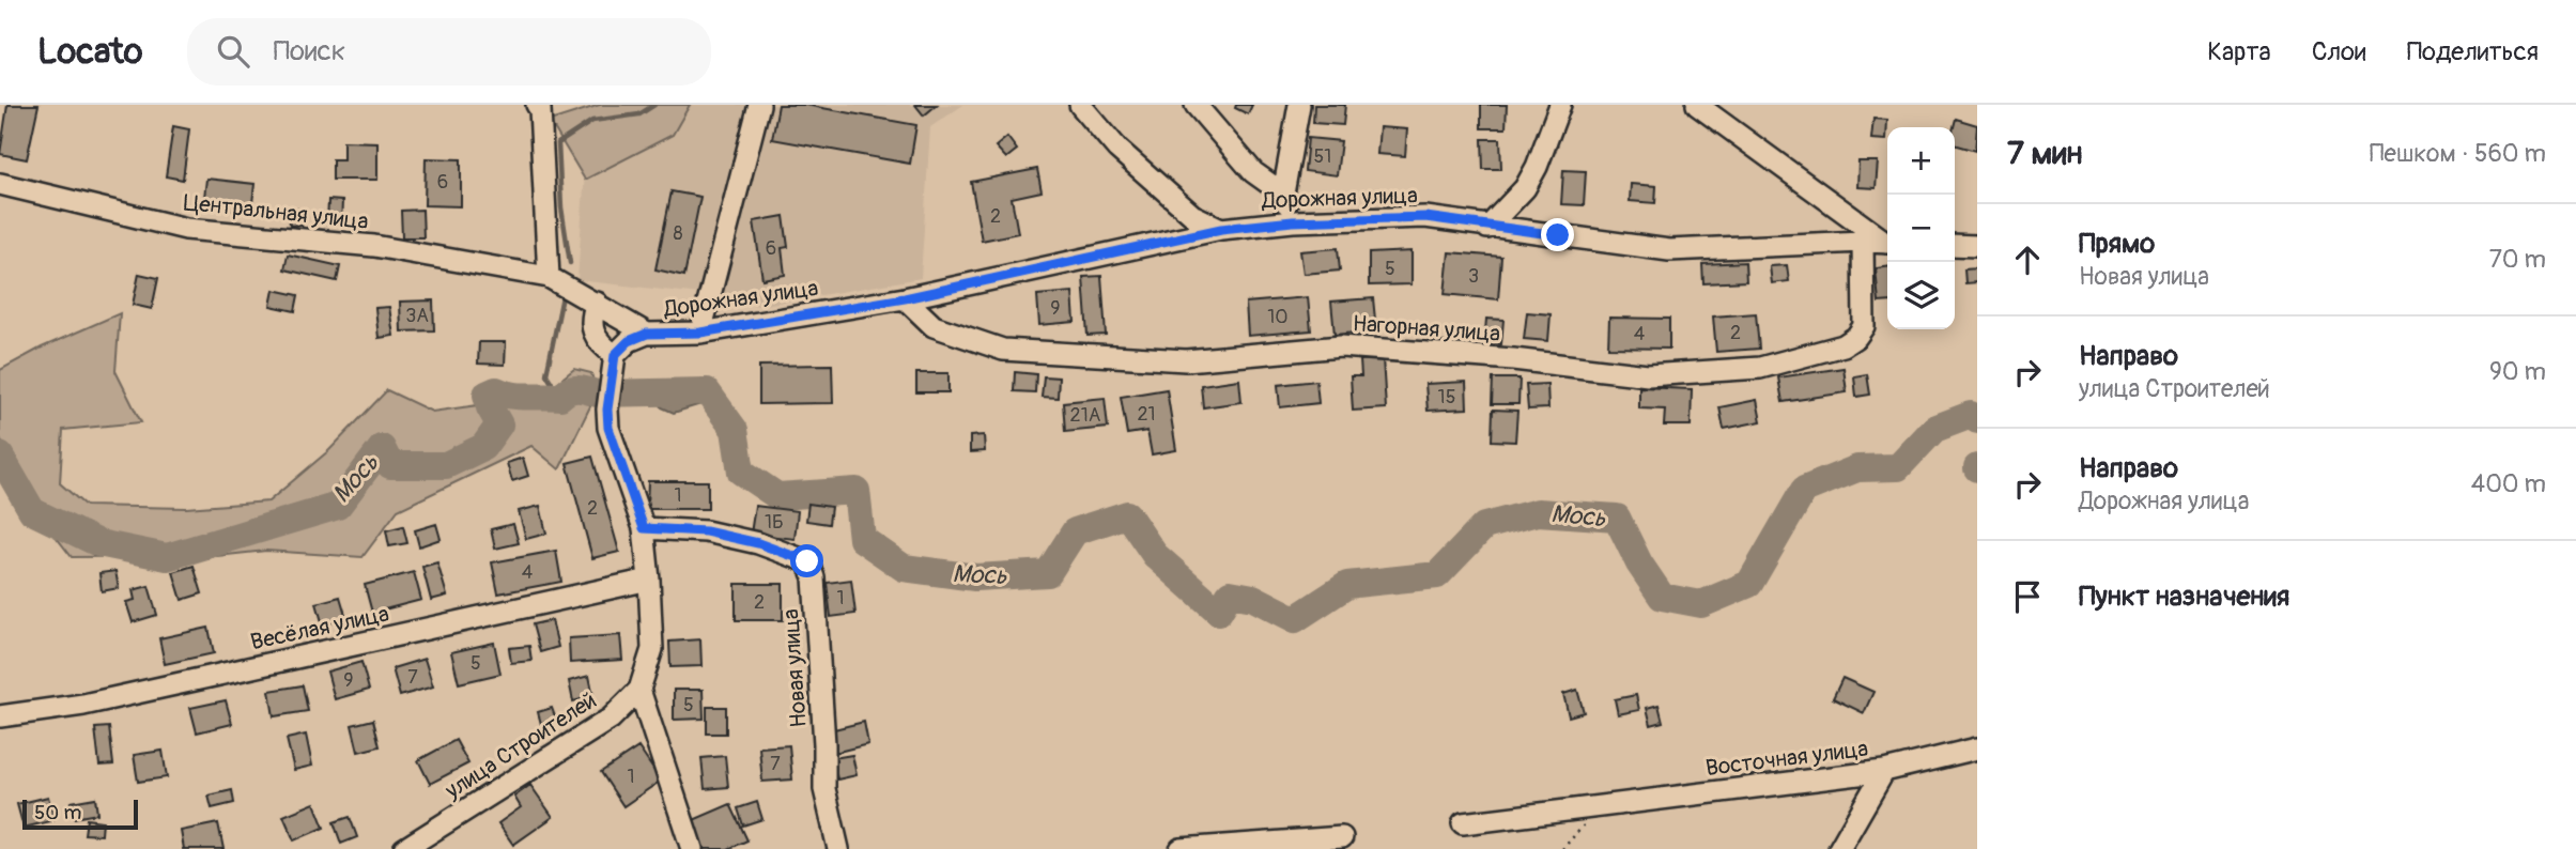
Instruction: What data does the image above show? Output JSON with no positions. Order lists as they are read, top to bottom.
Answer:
{
  "streets": {
    "street": [
      "Дорожная улица",
      "Центральная улица",
      "Нагорная улица",
      "Весёлая улица",
      "Новая улица",
      "улица Строителей",
      "Восточная улица"
    ]
  },
  "crossings": [
    ["Дорожная улица", "Центральная улица"],
    ["Дорожная улица", "Нагорная улица"],
    ["Весёлая улица", "улица Строителей"],
    ["Новая улица", "улица Строителей"]
  ],
  "water": ["Мось"],
  "house_numbers": [
    "51",
    "6",
    "2",
    "8",
    "6",
    "5",
    "3",
    "9",
    "3А",
    "10",
    "2",
    "4",
    "15",
    "21",
    "21А",
    "1",
    "2",
    "1Б",
    "4",
    "1",
    "2",
    "5",
    "7",
    "9",
    "5",
    "7",
    "1"
  ],
  "scale_bar": "50 m",
  "page": {
    "header": "Locato",
    "search": "Поиск",
    "nav": ["Карта", "Слои", "Поделиться"],
    "heading": ["7 мин", "Пешком · 560 m"],
    "map_buttons": ["+", "−"],
    "list": [
      ["Прямо", "Новая улица", "70 m"],
      ["Направо", "улица Строителей", "90 m"],
      ["Направо", "Дорожная улица", "400 m"],
      "Пункт назначения"
    ],
    "scale": "50 m"
  }
}
